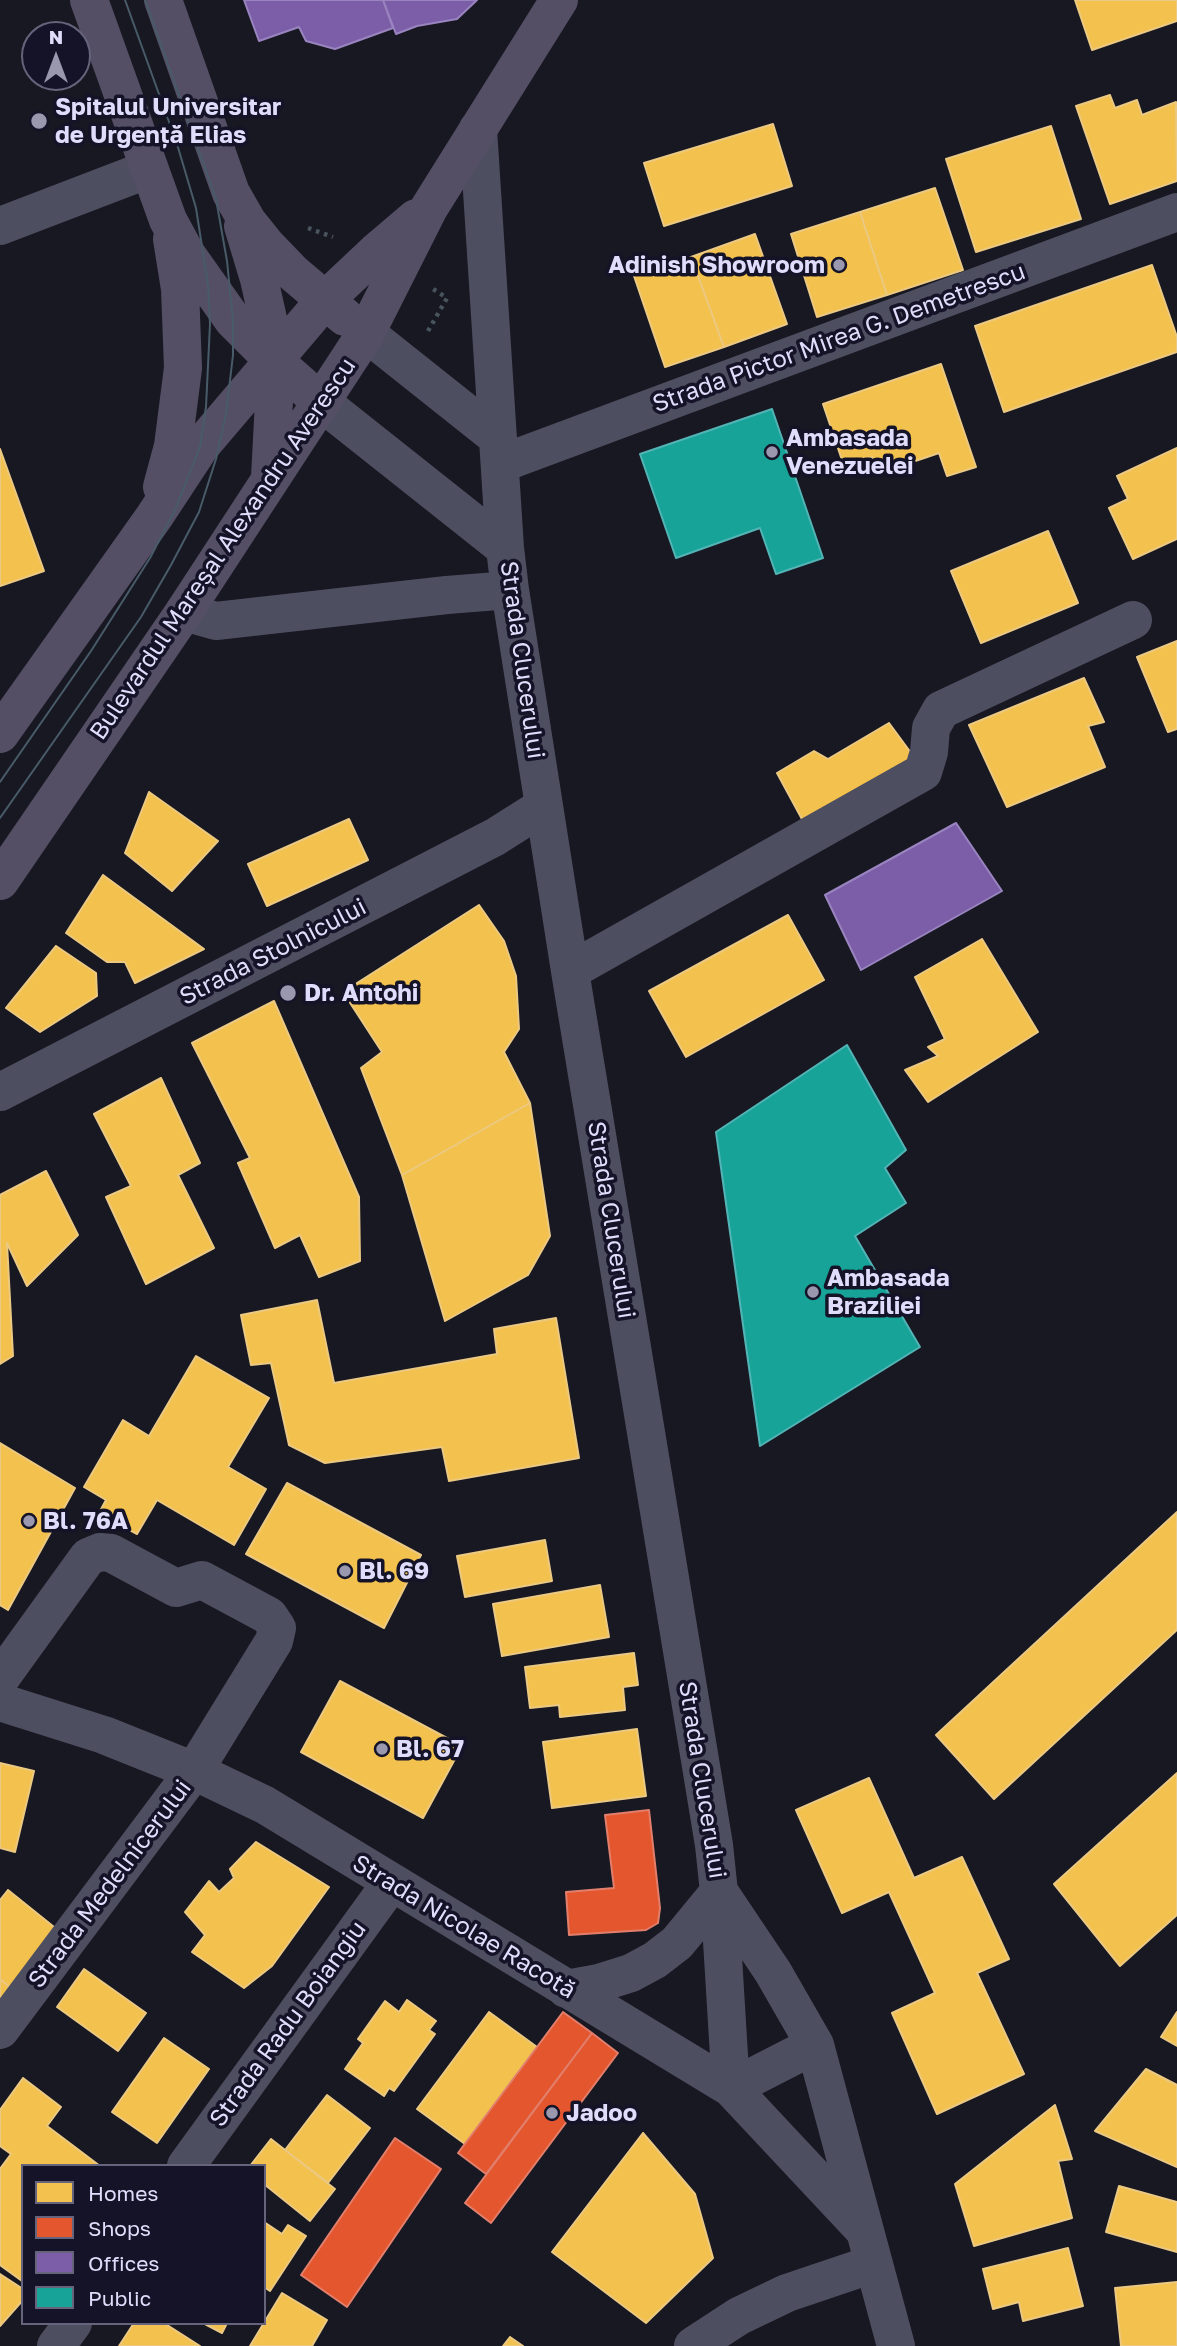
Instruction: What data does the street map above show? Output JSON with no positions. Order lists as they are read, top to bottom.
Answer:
{
  "streets": {
    "main road": ["Bulevardul Mareșal Alexandru Averescu"],
    "street": [
      "Strada Pictor Mirea G. Demetrescu",
      "Strada Clucerului",
      "Strada Stolnicului",
      "Strada Medelnicerului",
      "Strada Nicolae Racotă",
      "Strada Radu Boiangiu"
    ]
  },
  "crossings": [
    ["Strada Pictor Mirea G. Demetrescu", "Strada Clucerului"],
    ["Bulevardul Mareșal Alexandru Averescu", "Strada Clucerului"],
    ["Strada Clucerului", "Strada Stolnicului"],
    ["Strada Clucerului", "Strada Nicolae Racotă"],
    ["Strada Medelnicerului", "Strada Nicolae Racotă"],
    ["Strada Nicolae Racotă", "Strada Radu Boiangiu"]
  ],
  "places": [
    "Spitalul Universitar de Urgență Elias",
    "Adinish Showroom",
    "Ambasada Venezuelei",
    "Dr. Antohi",
    "Ambasada Braziliei",
    "Bl. 76A",
    "Bl. 69",
    "Bl. 67",
    "Jadoo"
  ],
  "legend": [
    "Homes",
    "Shops",
    "Offices",
    "Public"
  ],
  "north": "top"
}
